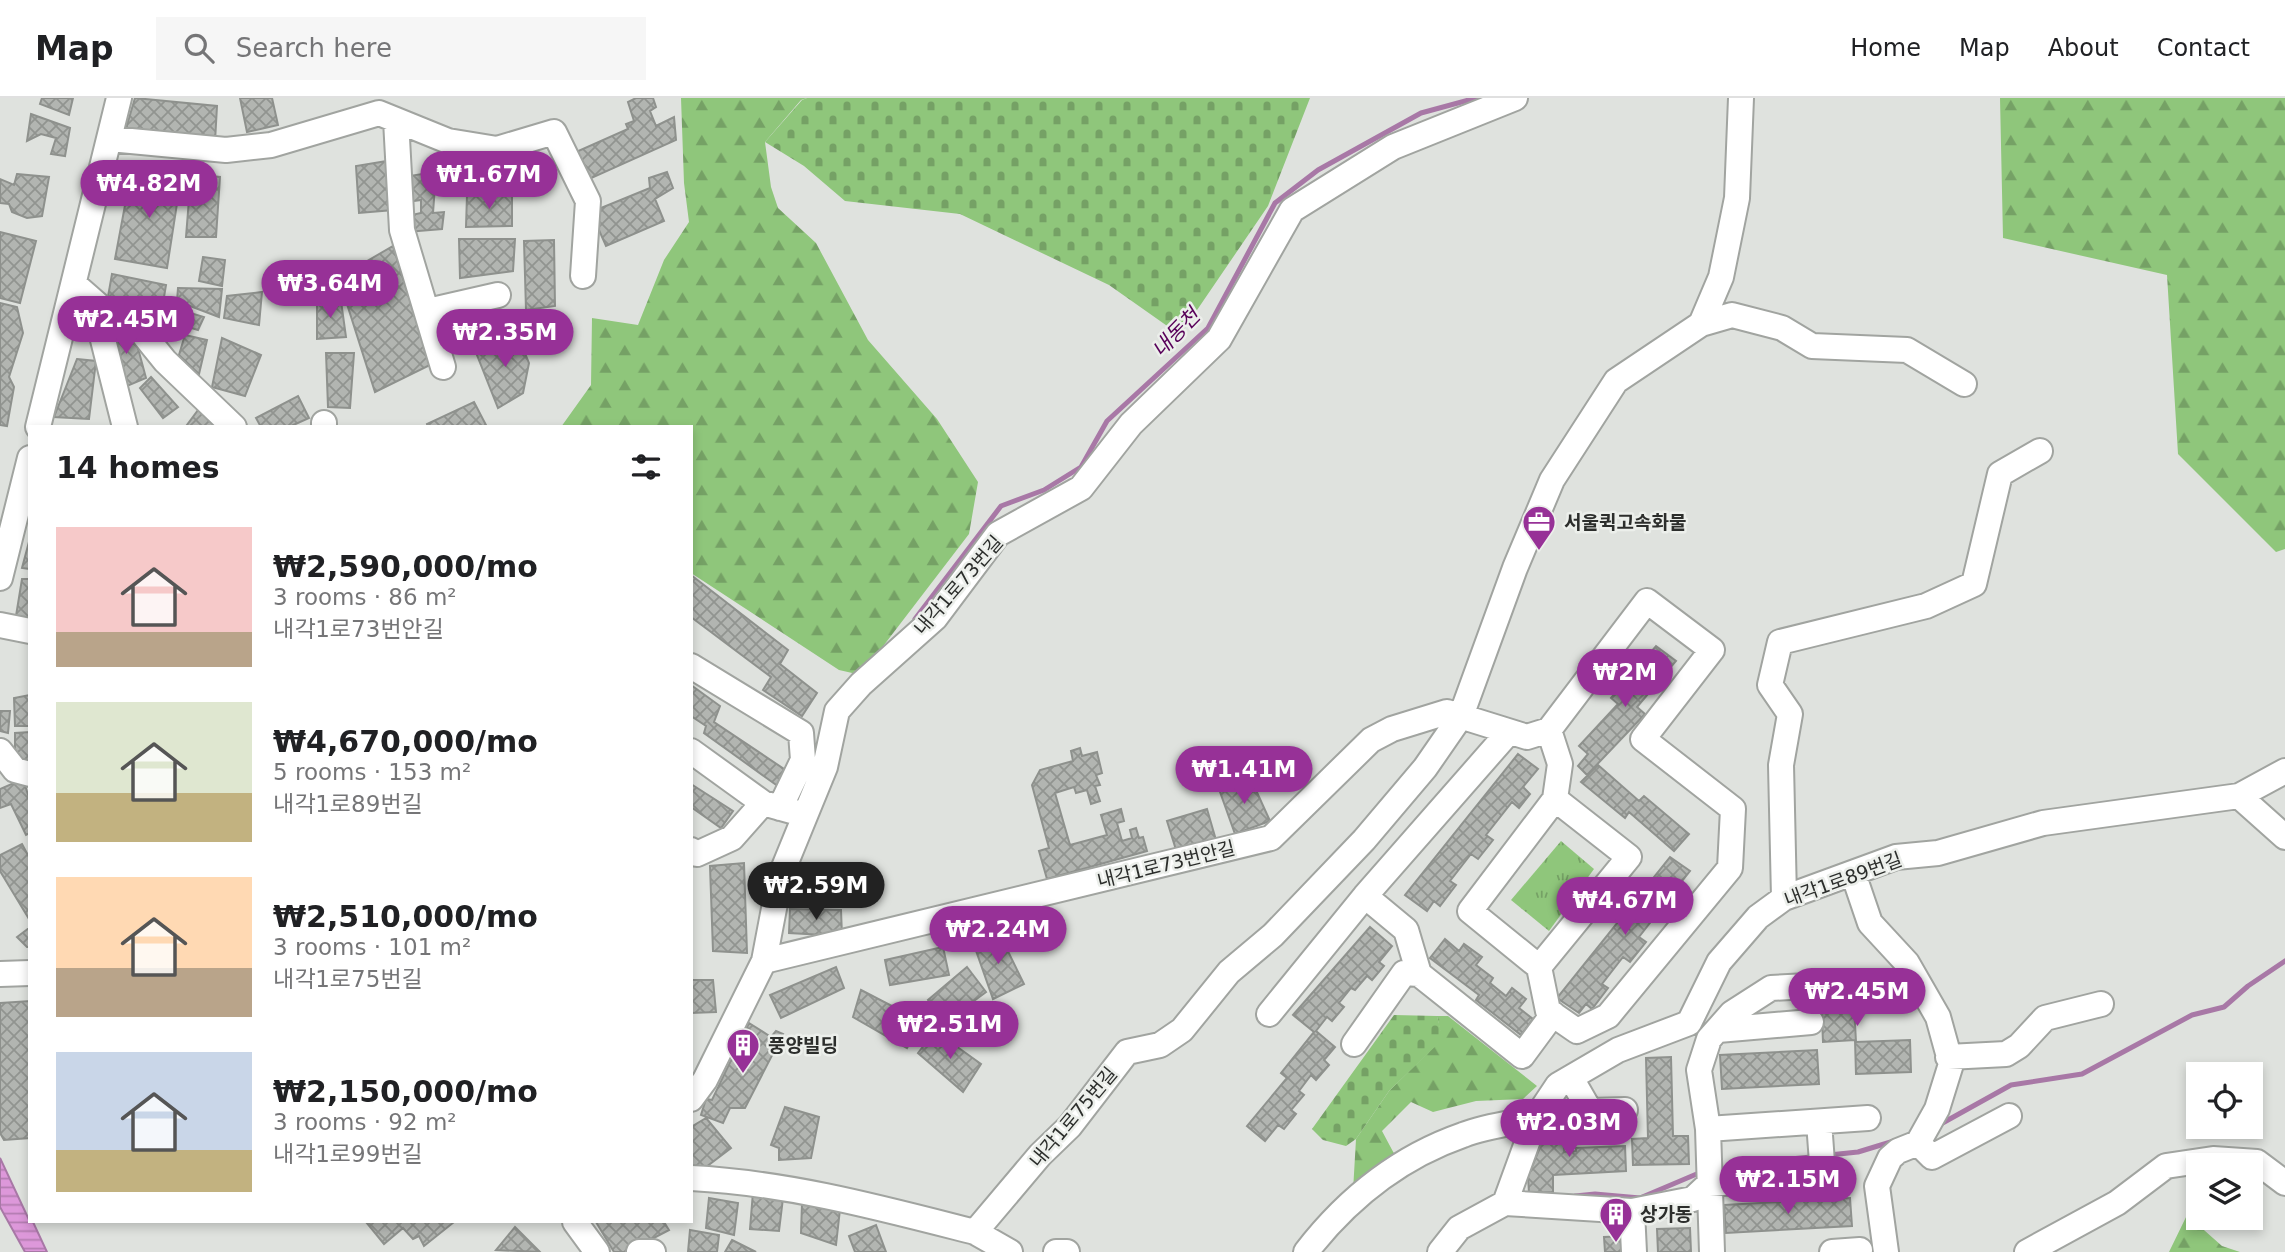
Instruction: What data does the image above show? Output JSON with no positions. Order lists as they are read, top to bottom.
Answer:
{
  "streets": {
    "street": [
      "내각1로73번길",
      "내각1로73번안길",
      "내각1로89번길",
      "내각1로75번길"
    ]
  },
  "crossings": [
    ["내각1로73번길", "내각1로73번안길"],
    ["내각1로73번안길", "내각1로75번길"]
  ],
  "water": ["내동천"],
  "places": {
    "office": ["서울퀵고속화물"],
    "building": ["풍양빌딩", "상가동"]
  },
  "page": {
    "header": "Map",
    "search": "Search here",
    "nav": [
      "Home",
      "Map",
      "About",
      "Contact"
    ],
    "price": [
      "₩1.67M",
      "₩4.82M",
      "₩3.64M",
      "₩2.45M",
      "₩2.35M",
      "₩2M",
      "₩1.41M",
      "₩2.59M",
      "₩4.67M",
      "₩2.24M",
      "₩2.45M",
      "₩2.51M",
      "₩2.03M",
      "₩2.15M"
    ],
    "heading": "14 homes",
    "list": [
      {
        "name": "₩2,590,000/mo",
        "note": "3 rooms · 86 m² · 내각1로73번안길"
      },
      {
        "name": "₩4,670,000/mo",
        "note": "5 rooms · 153 m² · 내각1로89번길"
      },
      {
        "name": "₩2,510,000/mo",
        "note": "3 rooms · 101 m² · 내각1로75번길"
      },
      {
        "name": "₩2,150,000/mo",
        "note": "3 rooms · 92 m² · 내각1로99번길"
      }
    ]
  }
}
